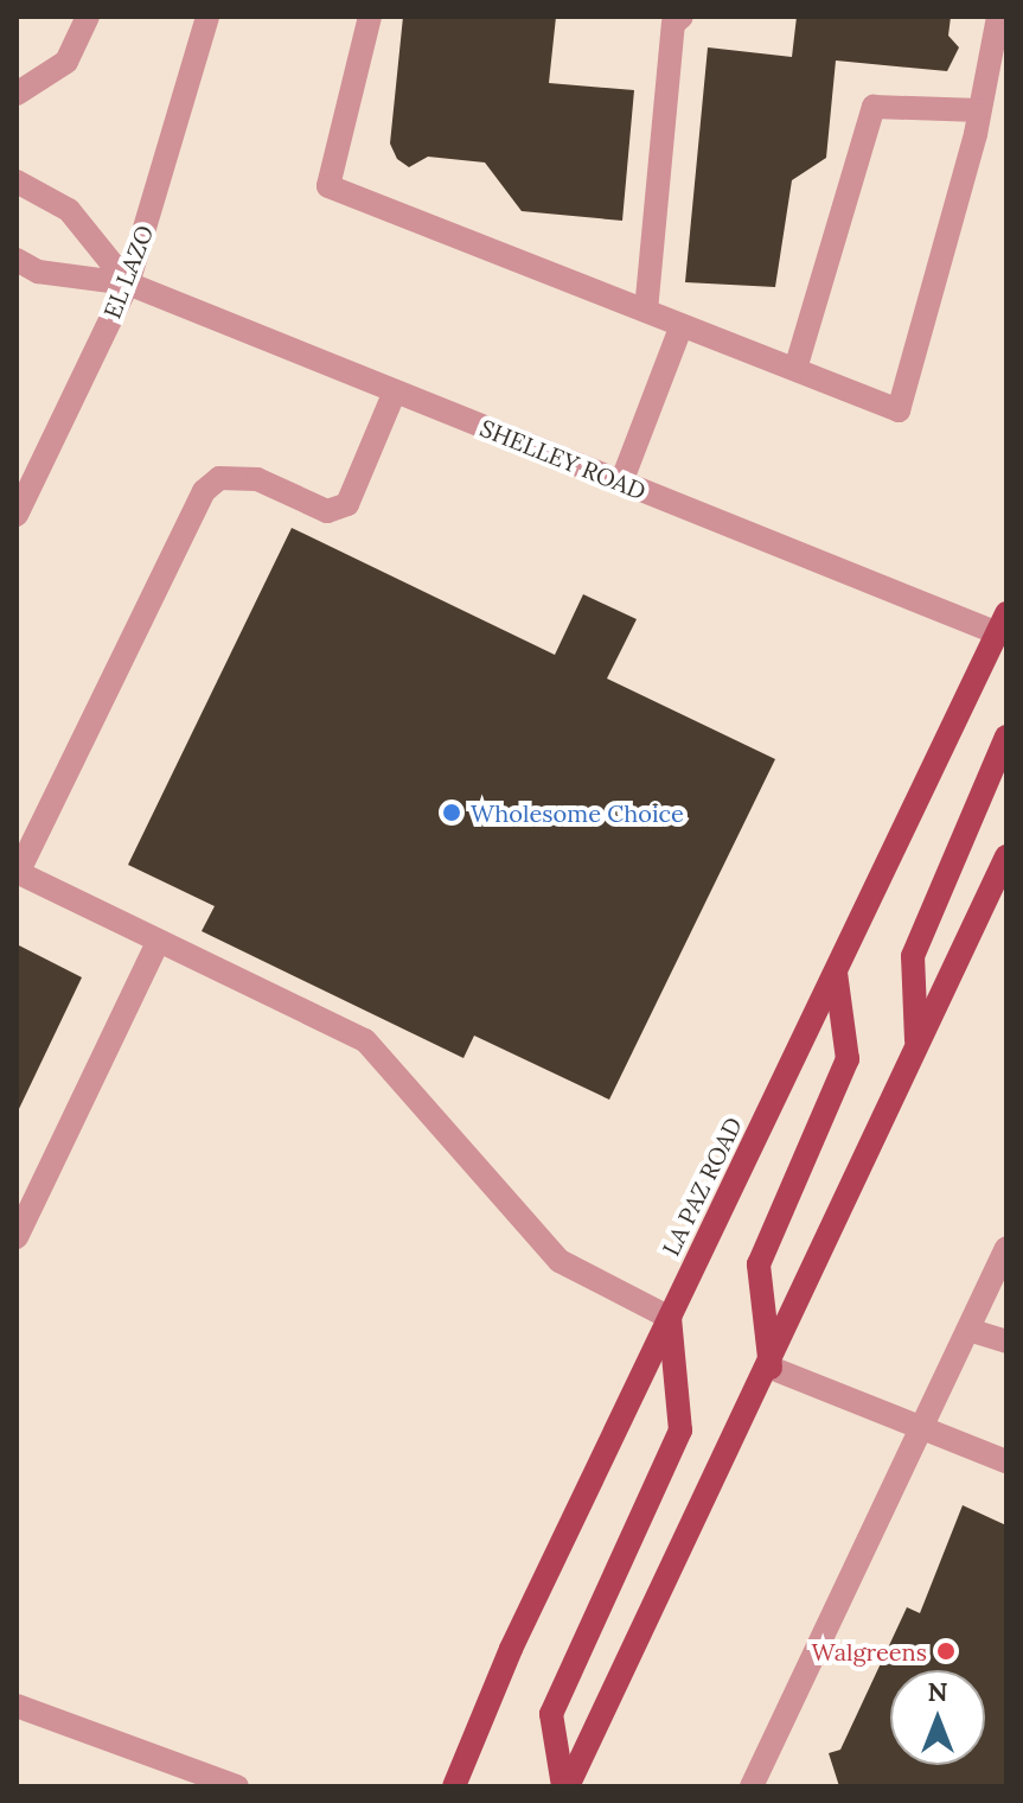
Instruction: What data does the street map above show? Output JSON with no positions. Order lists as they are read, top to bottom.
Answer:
{
  "streets": {
    "main road": ["LA PAZ ROAD"],
    "street": ["EL LAZO", "SHELLEY ROAD"]
  },
  "crossings": [
    ["EL LAZO", "SHELLEY ROAD"],
    ["SHELLEY ROAD", "LA PAZ ROAD"]
  ],
  "places": ["Wholesome Choice", "Walgreens"],
  "north": "top"
}
